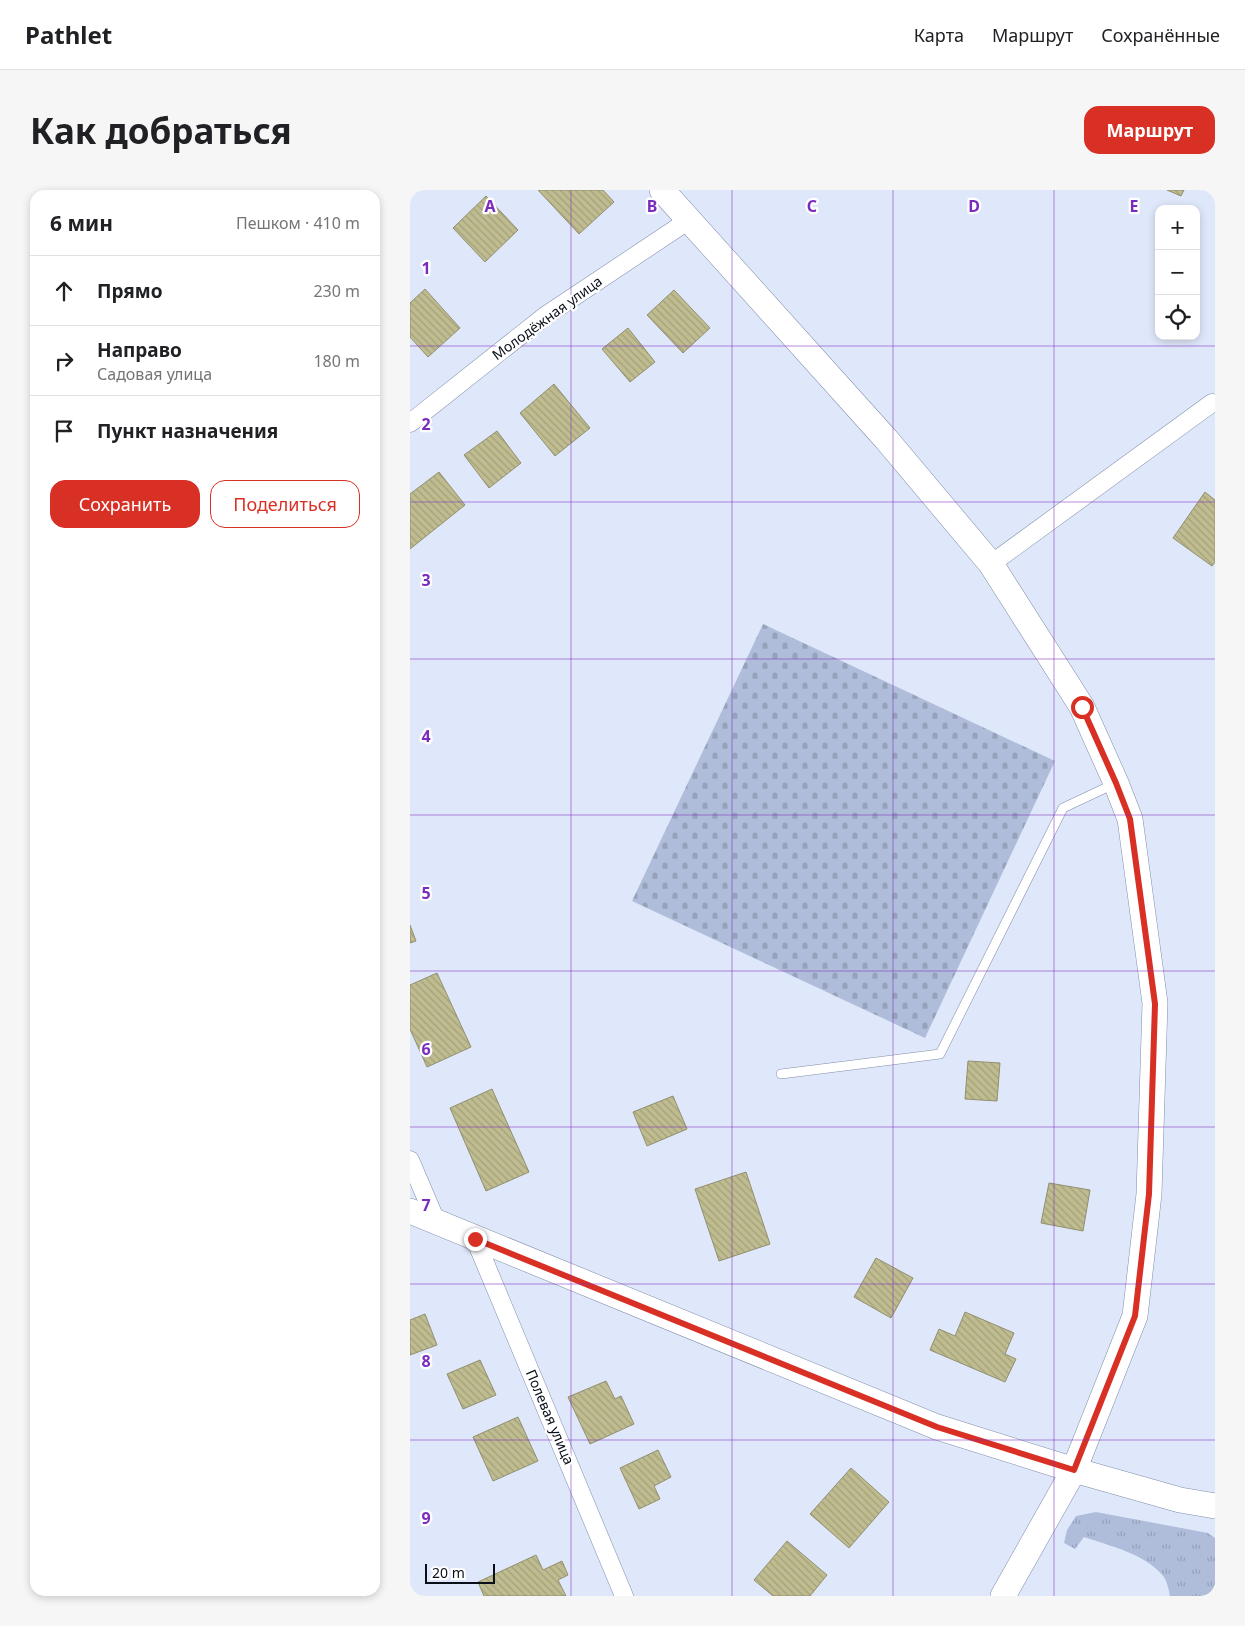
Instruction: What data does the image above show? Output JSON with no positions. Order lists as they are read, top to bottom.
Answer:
{
  "streets": {
    "street": ["Молодёжная улица", "Полевая улица"]
  },
  "scale_bar": "20 m",
  "page": {
    "header": "Pathlet",
    "nav": ["Карта", "Маршрут", "Сохранённые"],
    "buttons": [
      "Маршрут",
      ["Сохранить", "Поделиться"]
    ],
    "title": "Как добраться",
    "heading": ["6 мин", "Пешком · 410 m"],
    "map_buttons": ["+", "−"],
    "list": [
      ["Прямо", "230 m"],
      ["Направо", "Садовая улица", "180 m"],
      "Пункт назначения"
    ],
    "scale": "20 m"
  },
  "grid": {
    "columns": [
      "A",
      "B",
      "C",
      "D",
      "E"
    ],
    "rows": [
      "1",
      "2",
      "3",
      "4",
      "5",
      "6",
      "7",
      "8",
      "9"
    ]
  }
}
